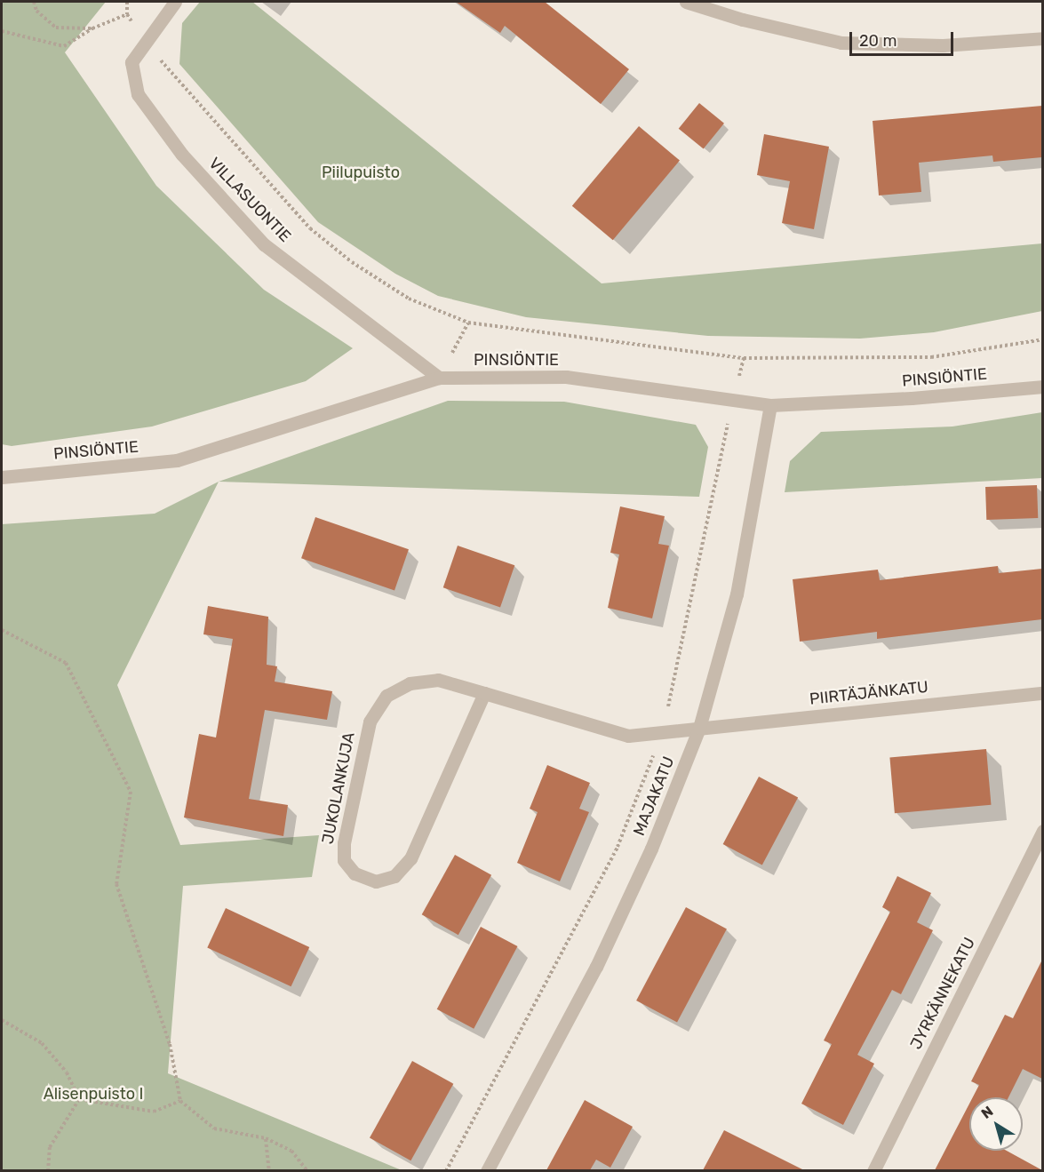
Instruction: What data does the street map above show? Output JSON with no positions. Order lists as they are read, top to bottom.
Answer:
{
  "streets": {
    "street": [
      "VILLASUONTIE",
      "PINSIÖNTIE",
      "PIIRTÄJÄNKATU",
      "JUKOLANKUJA",
      "MAJAKATU",
      "JYRKÄNNEKATU"
    ]
  },
  "crossings": [
    ["VILLASUONTIE", "PINSIÖNTIE"],
    ["PINSIÖNTIE", "MAJAKATU"],
    ["PIIRTÄJÄNKATU", "JUKOLANKUJA"],
    ["PIIRTÄJÄNKATU", "MAJAKATU"],
    ["JUKOLANKUJA", "MAJAKATU"]
  ],
  "parks": ["Piilupuisto", "Alisenpuisto I"],
  "scale_bar": "20 m",
  "north": "top left"
}
